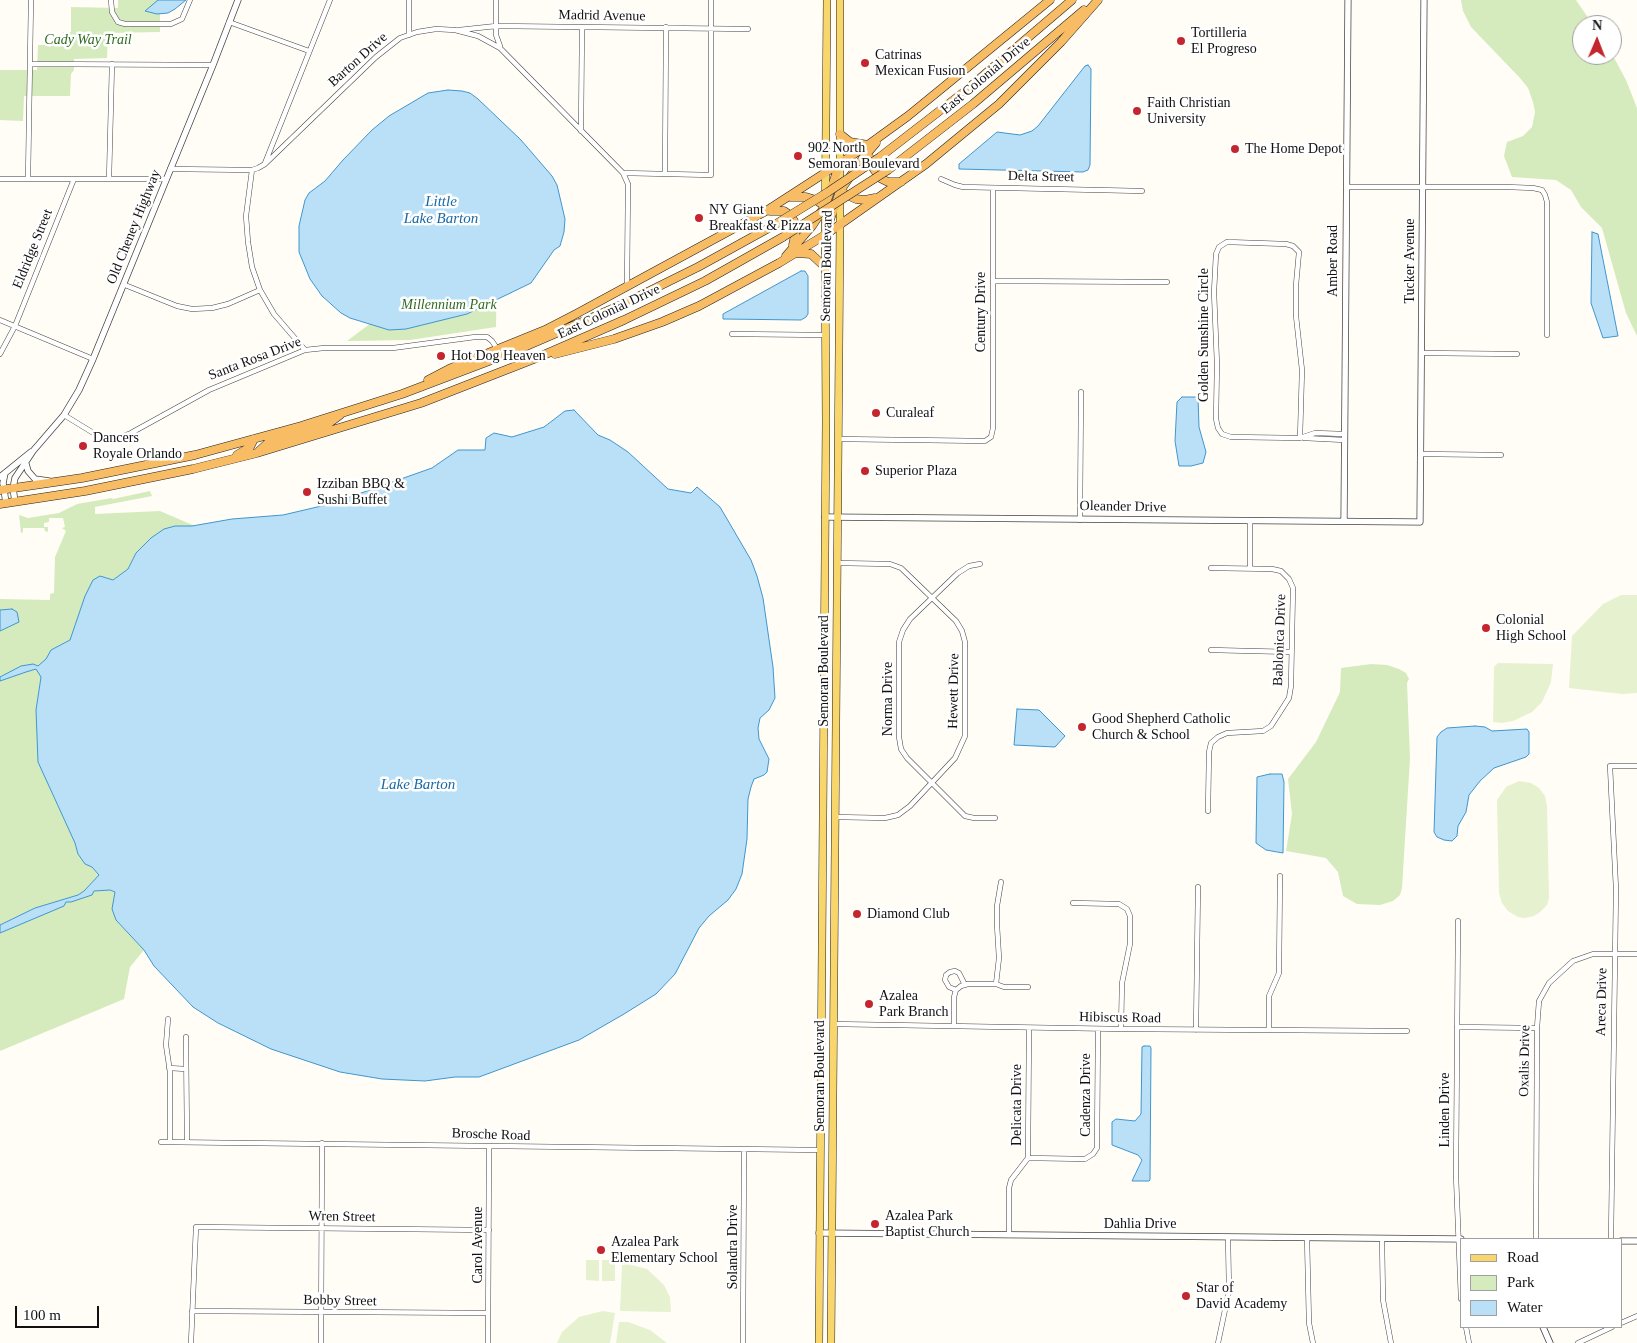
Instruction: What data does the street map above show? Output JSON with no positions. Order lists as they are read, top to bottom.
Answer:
{
  "streets": {
    "highway": ["East Colonial Drive"],
    "main road": ["Semoran Boulevard"],
    "street": [
      "Madrid Avenue",
      "Barton Drive",
      "Delta Street",
      "Old Cheney Highway",
      "Eldridge Street",
      "Amber Road",
      "Tucker Avenue",
      "Century Drive",
      "Golden Sunshine Circle",
      "Santa Rosa Drive",
      "Oleander Drive",
      "Bablonica Drive",
      "Hewett Drive",
      "Norma Drive",
      "Areca Drive",
      "Hibiscus Road",
      "Oxalis Drive",
      "Cadenza Drive",
      "Delicata Drive",
      "Linden Drive",
      "Brosche Road",
      "Wren Street",
      "Dahlia Drive",
      "Carol Avenue",
      "Solandra Drive",
      "Bobby Street"
    ]
  },
  "crossings": [
    ["Madrid Avenue", "Barton Drive"],
    ["East Colonial Drive", "Old Cheney Highway"],
    ["Delta Street", "Century Drive"],
    ["Old Cheney Highway", "Santa Rosa Drive"],
    ["Amber Road", "Golden Sunshine Circle"],
    ["Amber Road", "Oleander Drive"],
    ["Tucker Avenue", "Oleander Drive"],
    ["Semoran Boulevard", "Century Drive"],
    ["Semoran Boulevard", "Oleander Drive"],
    ["Semoran Boulevard", "Hewett Drive"],
    ["Semoran Boulevard", "Hibiscus Road"],
    ["Semoran Boulevard", "Brosche Road"],
    ["Semoran Boulevard", "Dahlia Drive"],
    ["Hewett Drive", "Norma Drive"],
    ["Areca Drive", "Oxalis Drive"],
    ["Hibiscus Road", "Cadenza Drive"],
    ["Hibiscus Road", "Delicata Drive"],
    ["Cadenza Drive", "Delicata Drive"],
    ["Delicata Drive", "Dahlia Drive"],
    ["Linden Drive", "Dahlia Drive"],
    ["Brosche Road", "Carol Avenue"],
    ["Brosche Road", "Solandra Drive"],
    ["Wren Street", "Carol Avenue"],
    ["Wren Street", "Bobby Street"],
    ["Carol Avenue", "Bobby Street"]
  ],
  "water": ["Little Lake Barton", "Lake Barton"],
  "parks": ["Cady Way Trail", "Millennium Park"],
  "places": [
    "Tortilleria El Progreso",
    "Catrinas Mexican Fusion",
    "Faith Christian University",
    "The Home Depot",
    "902 North Semoran Boulevard",
    "NY Giant Breakfast & Pizza",
    "Hot Dog Heaven",
    "Curaleaf",
    "Dancers Royale Orlando",
    "Superior Plaza",
    "Izziban BBQ & Sushi Buffet",
    "Colonial High School",
    "Good Shepherd Catholic Church & School",
    "Diamond Club",
    "Azalea Park Branch",
    "Azalea Park Baptist Church",
    "Azalea Park Elementary School",
    "Star of David Academy"
  ],
  "legend": ["Road", "Park", "Water"],
  "scale_bar": "100 m",
  "north": "top"
}
